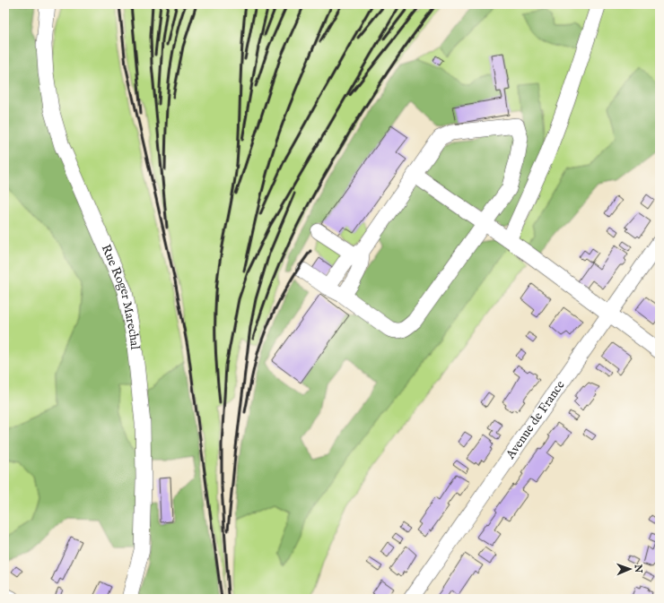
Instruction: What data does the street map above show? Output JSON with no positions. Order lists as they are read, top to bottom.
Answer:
{
  "streets": {
    "street": ["Rue Roger Marechal", "Avenue de France"]
  },
  "north": "right"
}
